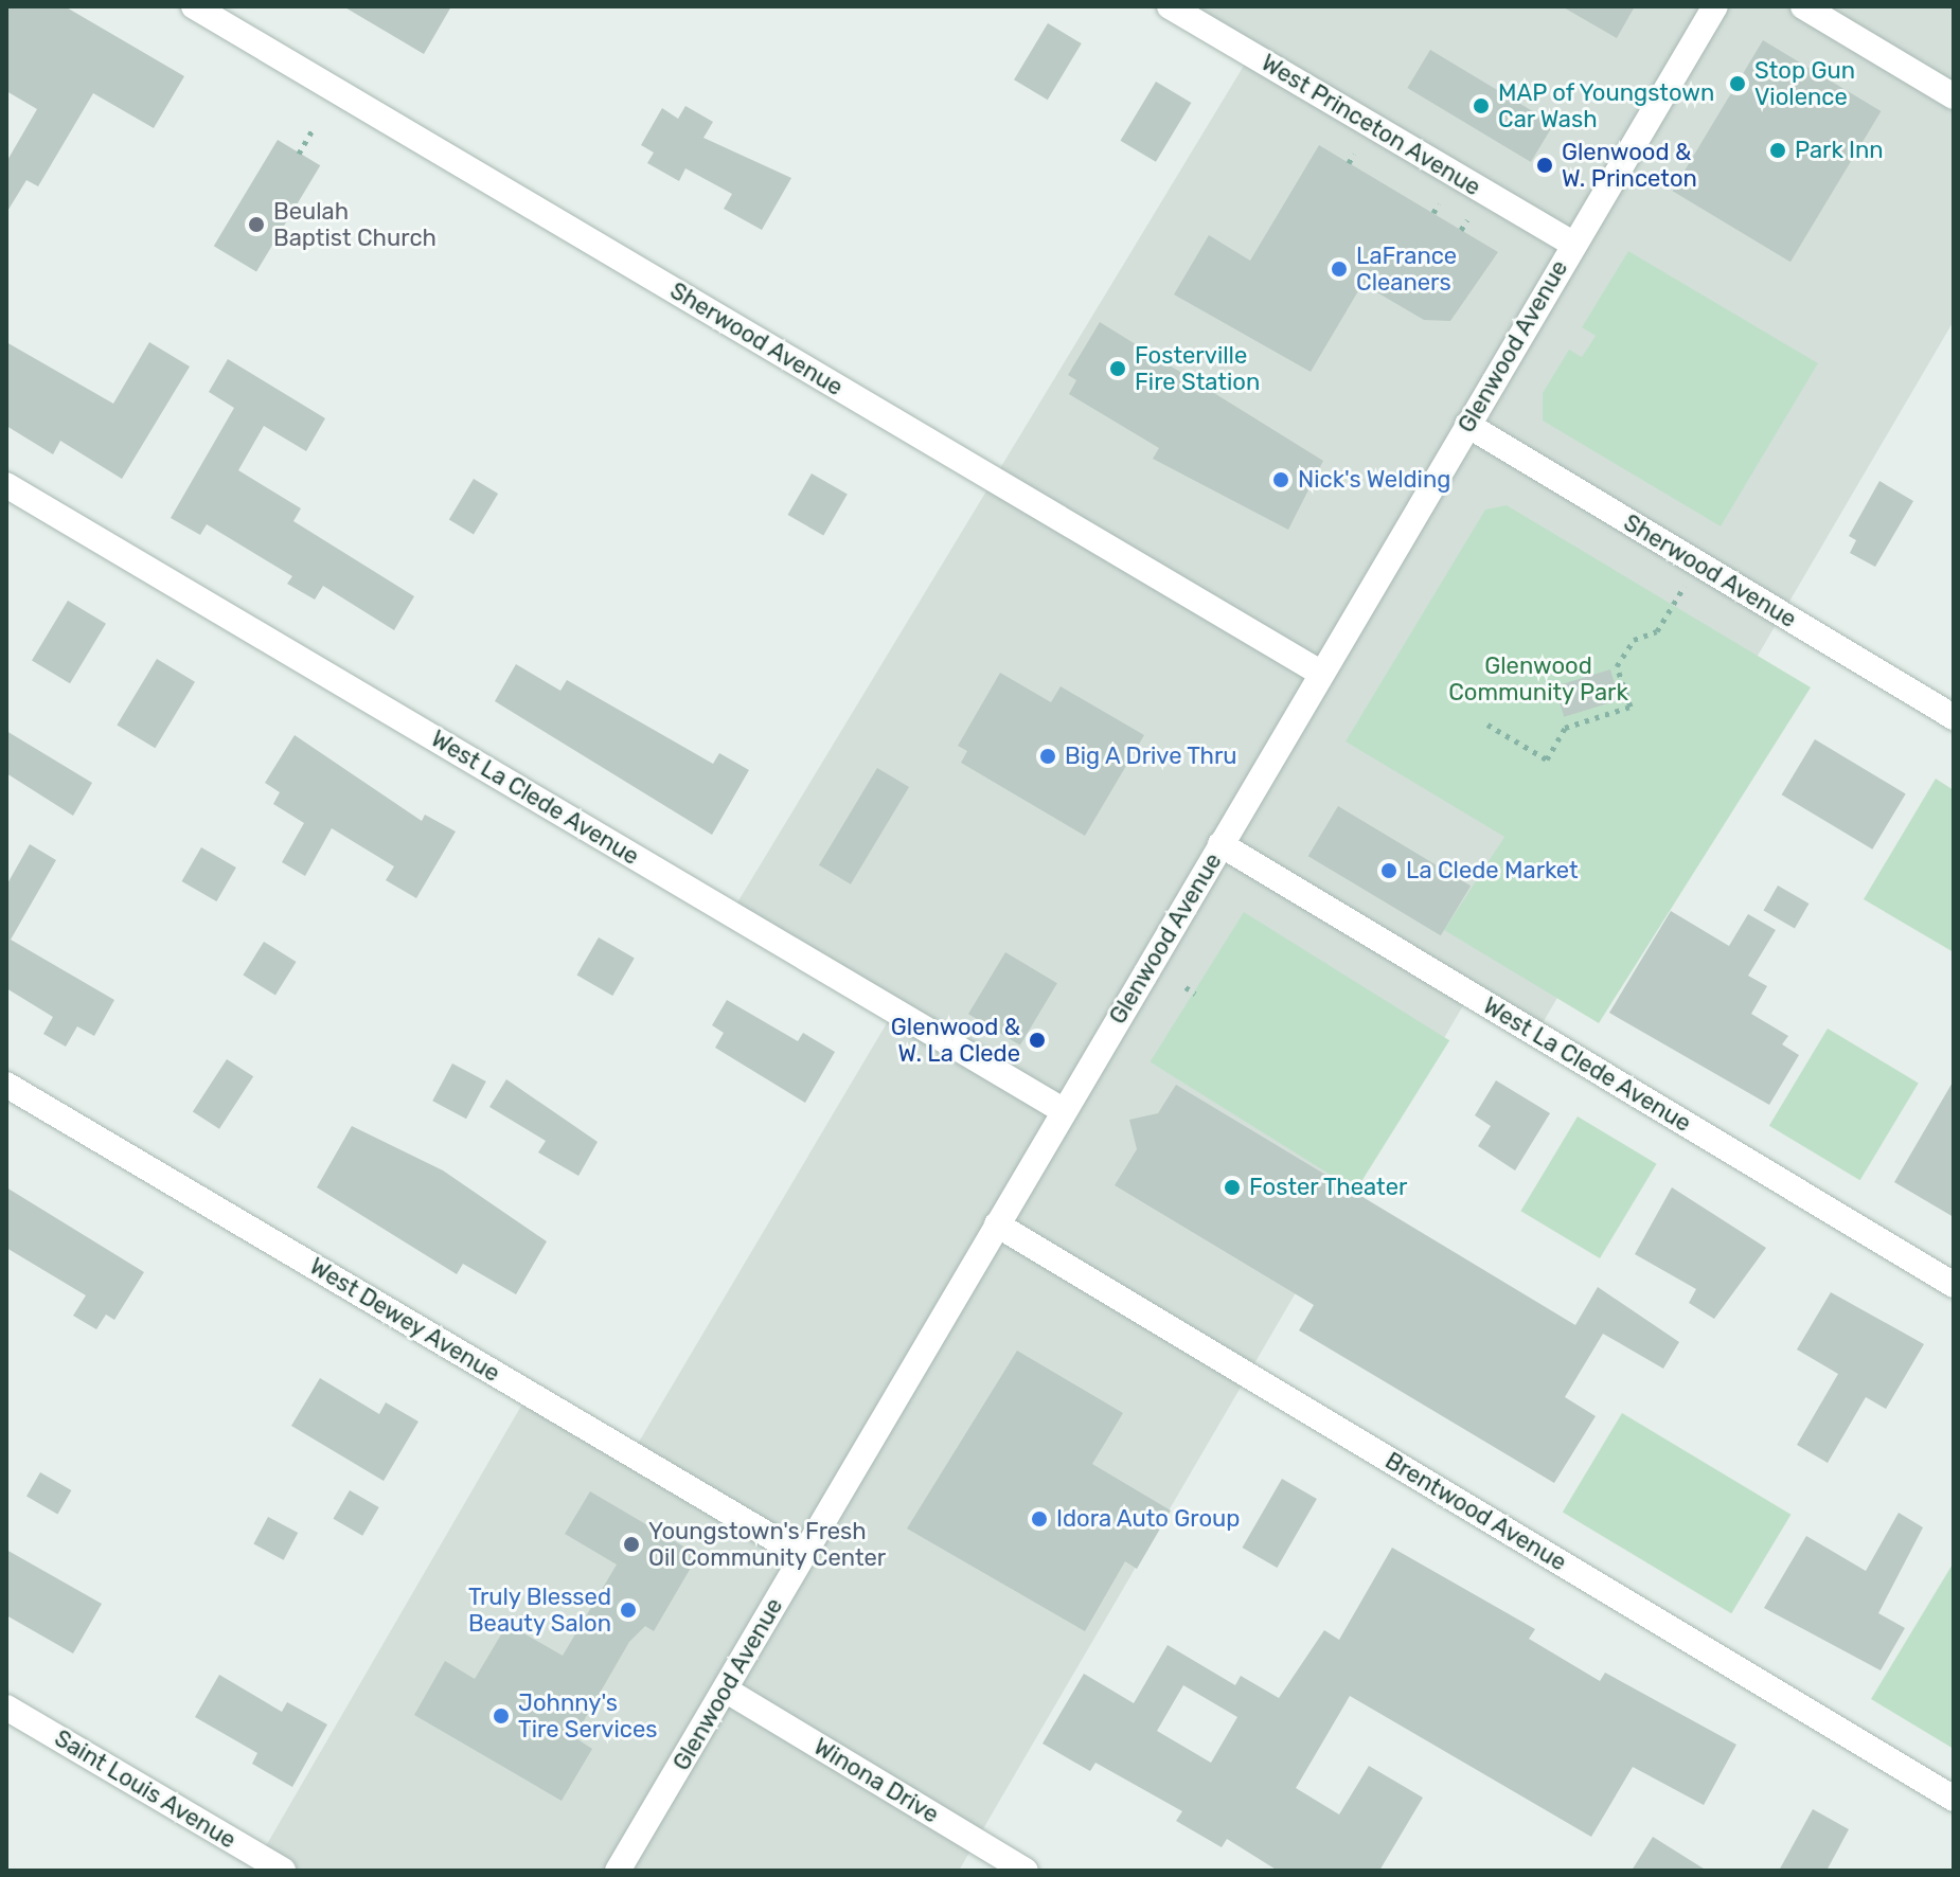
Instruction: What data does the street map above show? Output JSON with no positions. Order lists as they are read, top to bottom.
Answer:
{
  "streets": {
    "street": [
      "West Princeton Avenue",
      "Sherwood Avenue",
      "Glenwood Avenue",
      "West La Clede Avenue",
      "West Dewey Avenue",
      "Brentwood Avenue",
      "Winona Drive",
      "Saint Louis Avenue"
    ]
  },
  "crossings": [
    ["West Princeton Avenue", "Glenwood Avenue"],
    ["Sherwood Avenue", "Glenwood Avenue"],
    ["Glenwood Avenue", "West La Clede Avenue"],
    ["Glenwood Avenue", "West Dewey Avenue"],
    ["Glenwood Avenue", "Brentwood Avenue"],
    ["Glenwood Avenue", "Winona Drive"]
  ],
  "parks": ["Glenwood Community Park"],
  "places": [
    "Stop Gun Violence",
    "MAP of Youngstown Car Wash",
    "Park Inn",
    "Glenwood & W. Princeton",
    "Beulah Baptist Church",
    "LaFrance Cleaners",
    "Fosterville Fire Station",
    "Nick's Welding",
    "Big A Drive Thru",
    "La Clede Market",
    "Glenwood & W. La Clede",
    "Foster Theater",
    "Idora Auto Group",
    "Youngstown's Fresh Oil Community Center",
    "Truly Blessed Beauty Salon",
    "Johnny's Tire Services"
  ]
}
